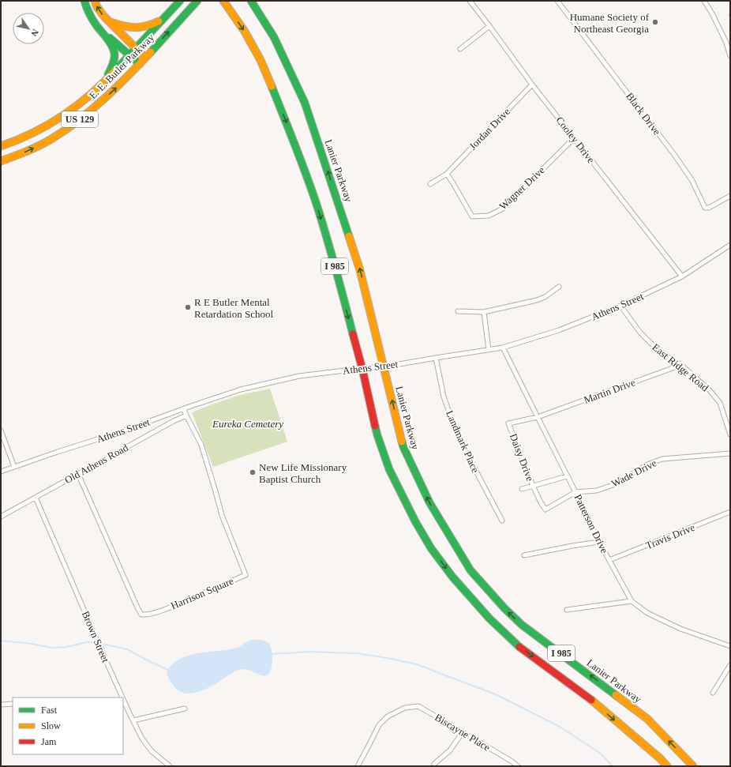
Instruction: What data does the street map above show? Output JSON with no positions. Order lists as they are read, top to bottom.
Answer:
{
  "streets": {
    "highway": [
      "E. E. Butler Parkway",
      "US 129",
      "Lanier Parkway",
      "I 985"
    ],
    "street": [
      "Black Drive",
      "Jordan Drive",
      "Cooley Drive",
      "Wagner Drive",
      "Athens Street",
      "East Ridge Road",
      "Martin Drive",
      "Landmark Place",
      "Daisy Drive",
      "Old Athens Road",
      "Wade Drive",
      "Patterson Drive",
      "Travis Drive",
      "Harrison Square",
      "Brown Street",
      "Biscayne Place"
    ]
  },
  "crossings": [
    ["Jordan Drive", "Cooley Drive"],
    ["Jordan Drive", "Wagner Drive"],
    ["Cooley Drive", "Wagner Drive"],
    ["Cooley Drive", "Athens Street"],
    ["Athens Street", "East Ridge Road"],
    ["Athens Street", "Landmark Place"],
    ["Athens Street", "Patterson Drive"],
    ["East Ridge Road", "Martin Drive"],
    ["Martin Drive", "Daisy Drive"],
    ["Martin Drive", "Patterson Drive"],
    ["Daisy Drive", "Patterson Drive"],
    ["Old Athens Road", "Harrison Square"],
    ["Old Athens Road", "Brown Street"],
    ["Wade Drive", "Patterson Drive"],
    ["Patterson Drive", "Travis Drive"]
  ],
  "parks": ["Eureka Cemetery"],
  "places": ["Humane Society of Northeast Georgia", "R E Butler Mental Retardation School", "New Life Missionary Baptist Church"],
  "legend": ["Fast", "Slow", "Jam"],
  "north": "bottom right"
}
